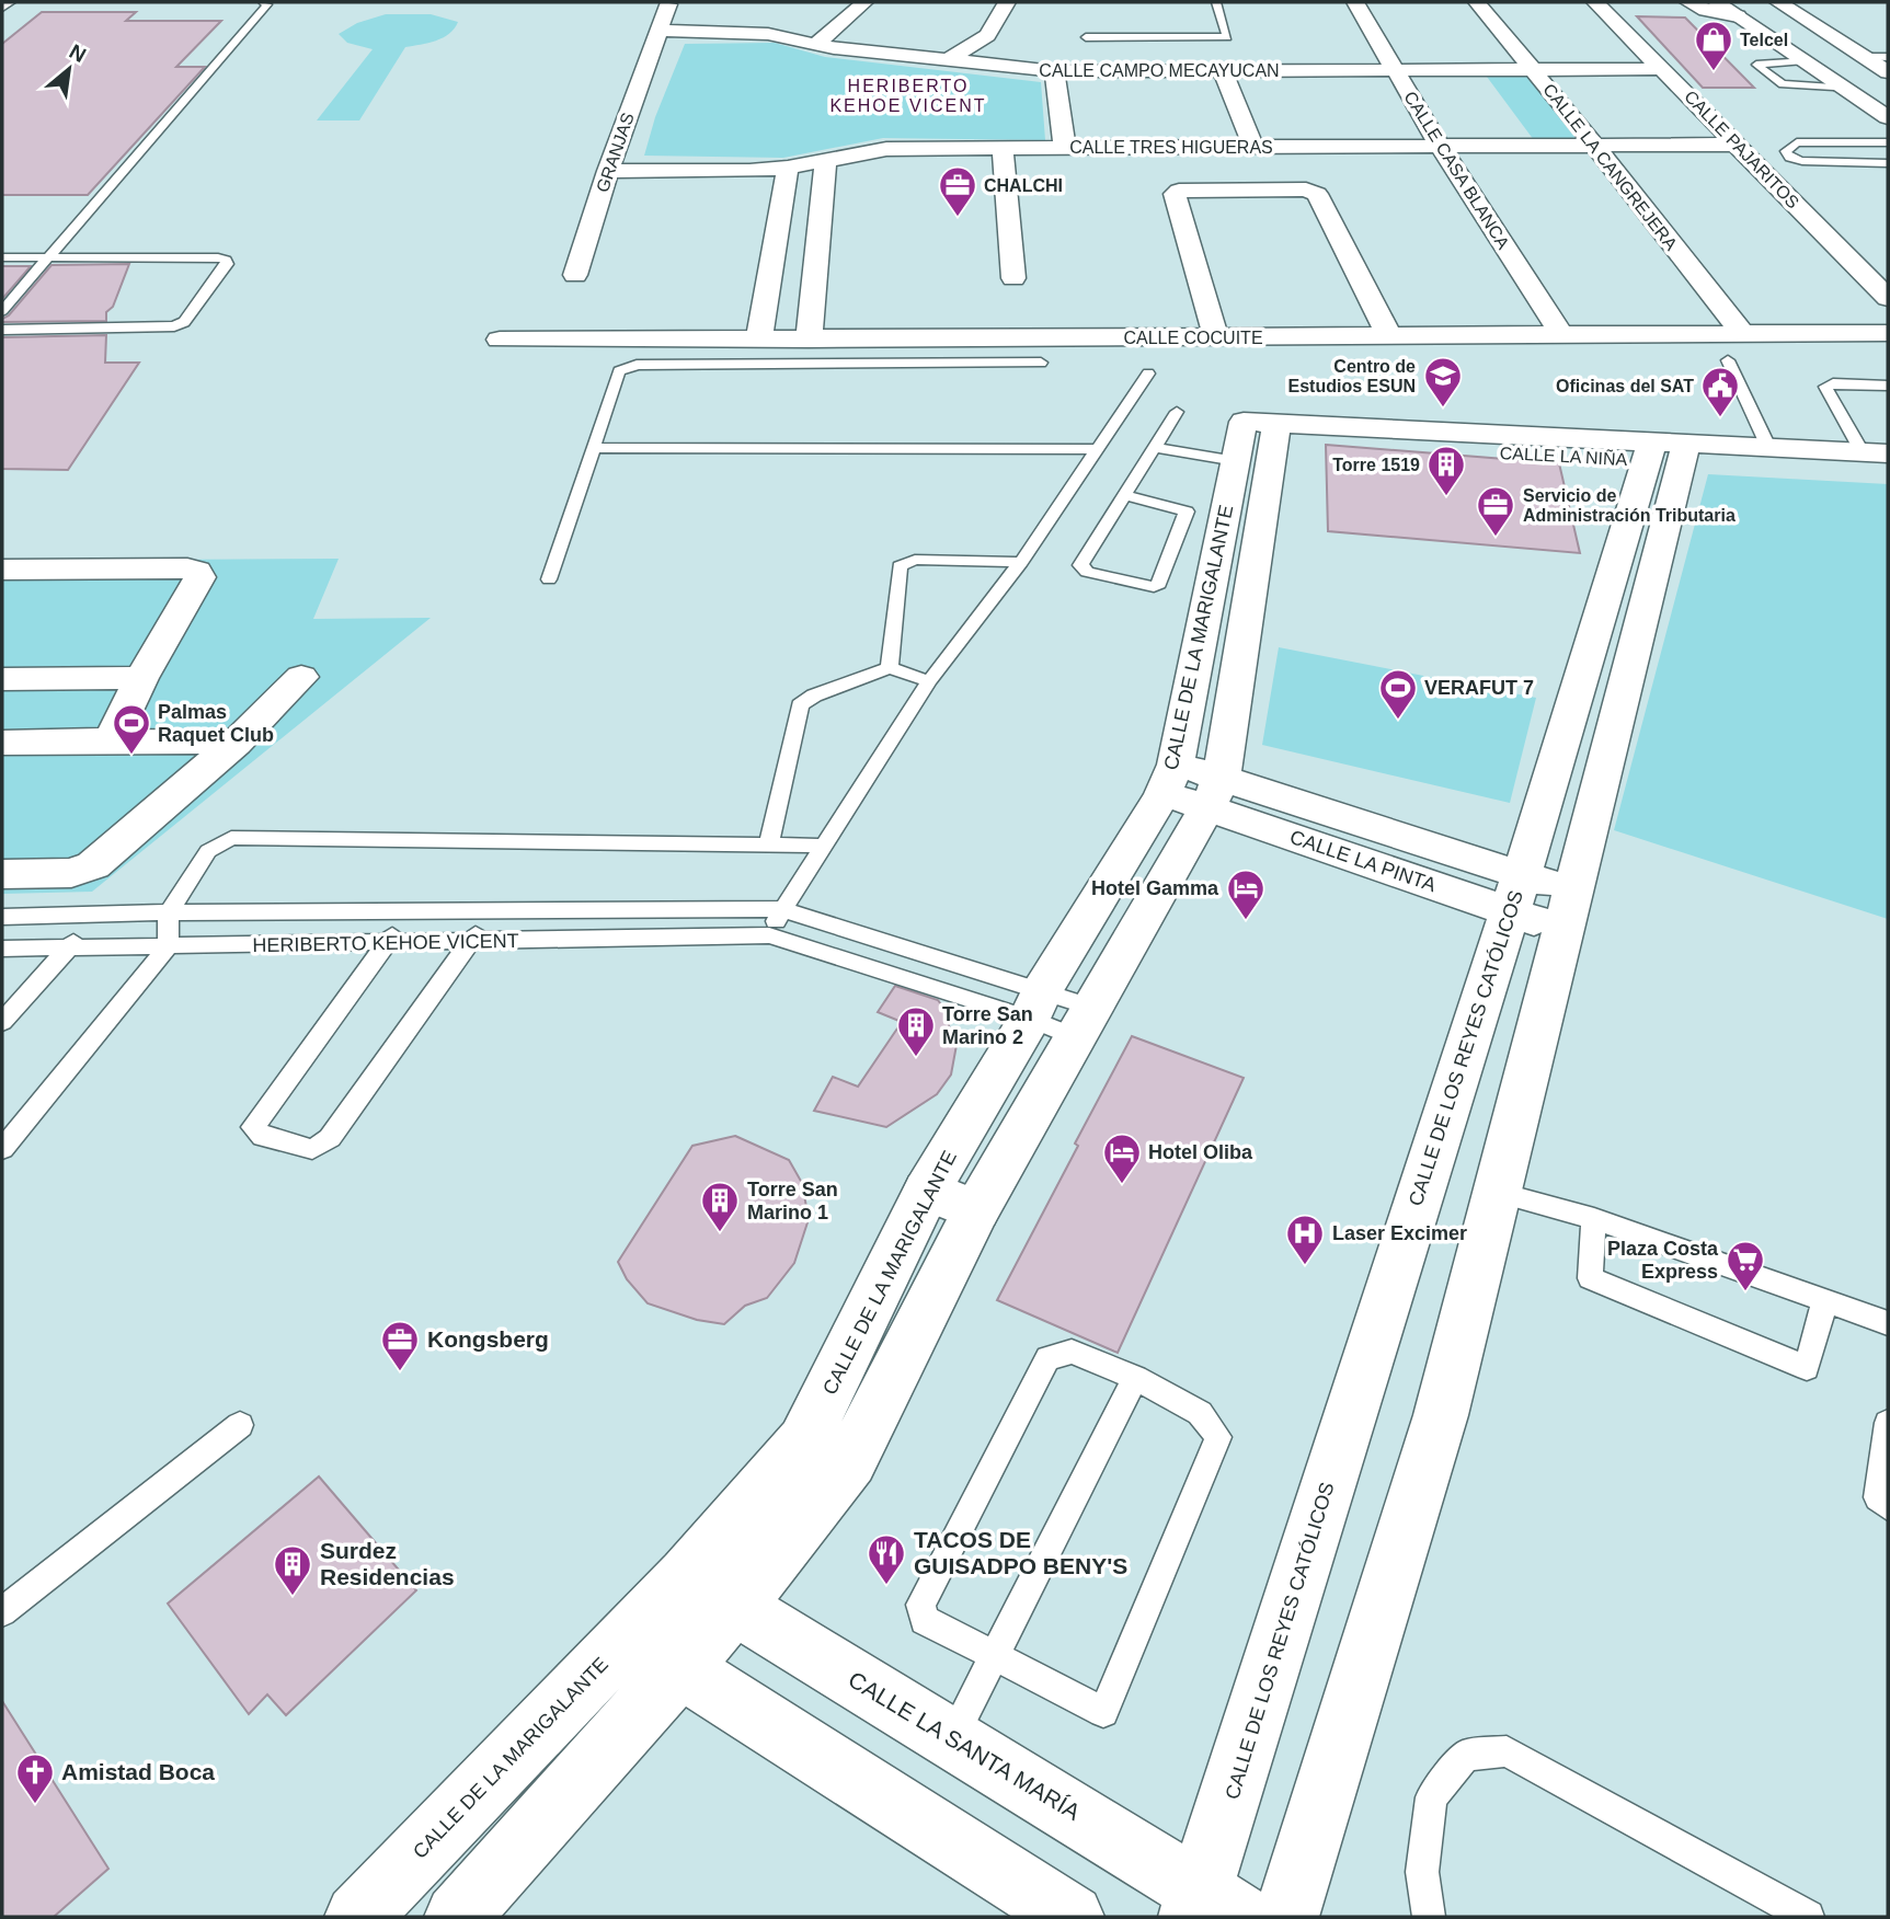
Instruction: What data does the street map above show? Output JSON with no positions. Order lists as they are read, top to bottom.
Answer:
{
  "streets": {
    "street": [
      "CALLE CAMPO MECAYUCAN",
      "CALLE TRES HIGUERAS",
      "CALLE PAJARITOS",
      "GRANJAS",
      "CALLE LA CANGREJERA",
      "CALLE CASA BLANCA",
      "CALLE COCUITE",
      "CALLE LA NIÑA",
      "CALLE DE LA MARIGALANTE",
      "CALLE LA PINTA",
      "CALLE DE LOS REYES CATÓLICOS",
      "CALLE LA SANTA MARÍA"
    ],
    "lane": ["HERIBERTO KEHOE VICENT"]
  },
  "crossings": [
    ["CALLE CAMPO MECAYUCAN", "CALLE PAJARITOS"],
    ["CALLE CAMPO MECAYUCAN", "GRANJAS"],
    ["CALLE CAMPO MECAYUCAN", "CALLE LA CANGREJERA"],
    ["CALLE CAMPO MECAYUCAN", "CALLE CASA BLANCA"],
    ["CALLE TRES HIGUERAS", "CALLE PAJARITOS"],
    ["CALLE TRES HIGUERAS", "GRANJAS"],
    ["CALLE TRES HIGUERAS", "CALLE LA CANGREJERA"],
    ["CALLE TRES HIGUERAS", "CALLE CASA BLANCA"],
    ["CALLE LA CANGREJERA", "CALLE COCUITE"],
    ["CALLE CASA BLANCA", "CALLE COCUITE"],
    ["CALLE LA NIÑA", "CALLE DE LA MARIGALANTE"],
    ["CALLE LA NIÑA", "CALLE DE LOS REYES CATÓLICOS"],
    ["CALLE DE LA MARIGALANTE", "CALLE LA PINTA"],
    ["CALLE DE LA MARIGALANTE", "HERIBERTO KEHOE VICENT"],
    ["CALLE DE LA MARIGALANTE", "CALLE LA SANTA MARÍA"],
    ["CALLE LA PINTA", "CALLE DE LOS REYES CATÓLICOS"],
    ["CALLE DE LOS REYES CATÓLICOS", "CALLE LA SANTA MARÍA"]
  ],
  "districts": ["HERIBERTO KEHOE VICENT"],
  "places": {
    "shop": ["Telcel"],
    "office": ["CHALCHI", "Servicio de Administración Tributaria", "Kongsberg"],
    "school or university": ["Centro de Estudios ESUN"],
    "public building": ["Oficinas del SAT"],
    "building": [
      "Torre 1519",
      "Torre San Marino 2",
      "Torre San Marino 1",
      "Surdez Residencias"
    ],
    "sports": ["VERAFUT 7", "Palmas Raquet Club"],
    "hotel": ["Hotel Gamma", "Hotel Oliba"],
    "hospital": ["Laser Excimer"],
    "supermarket": ["Plaza Costa Express"],
    "restaurant": ["TACOS DE GUISADPO BENY'S"],
    "church": ["Amistad Boca"]
  },
  "north": "top right"
}
